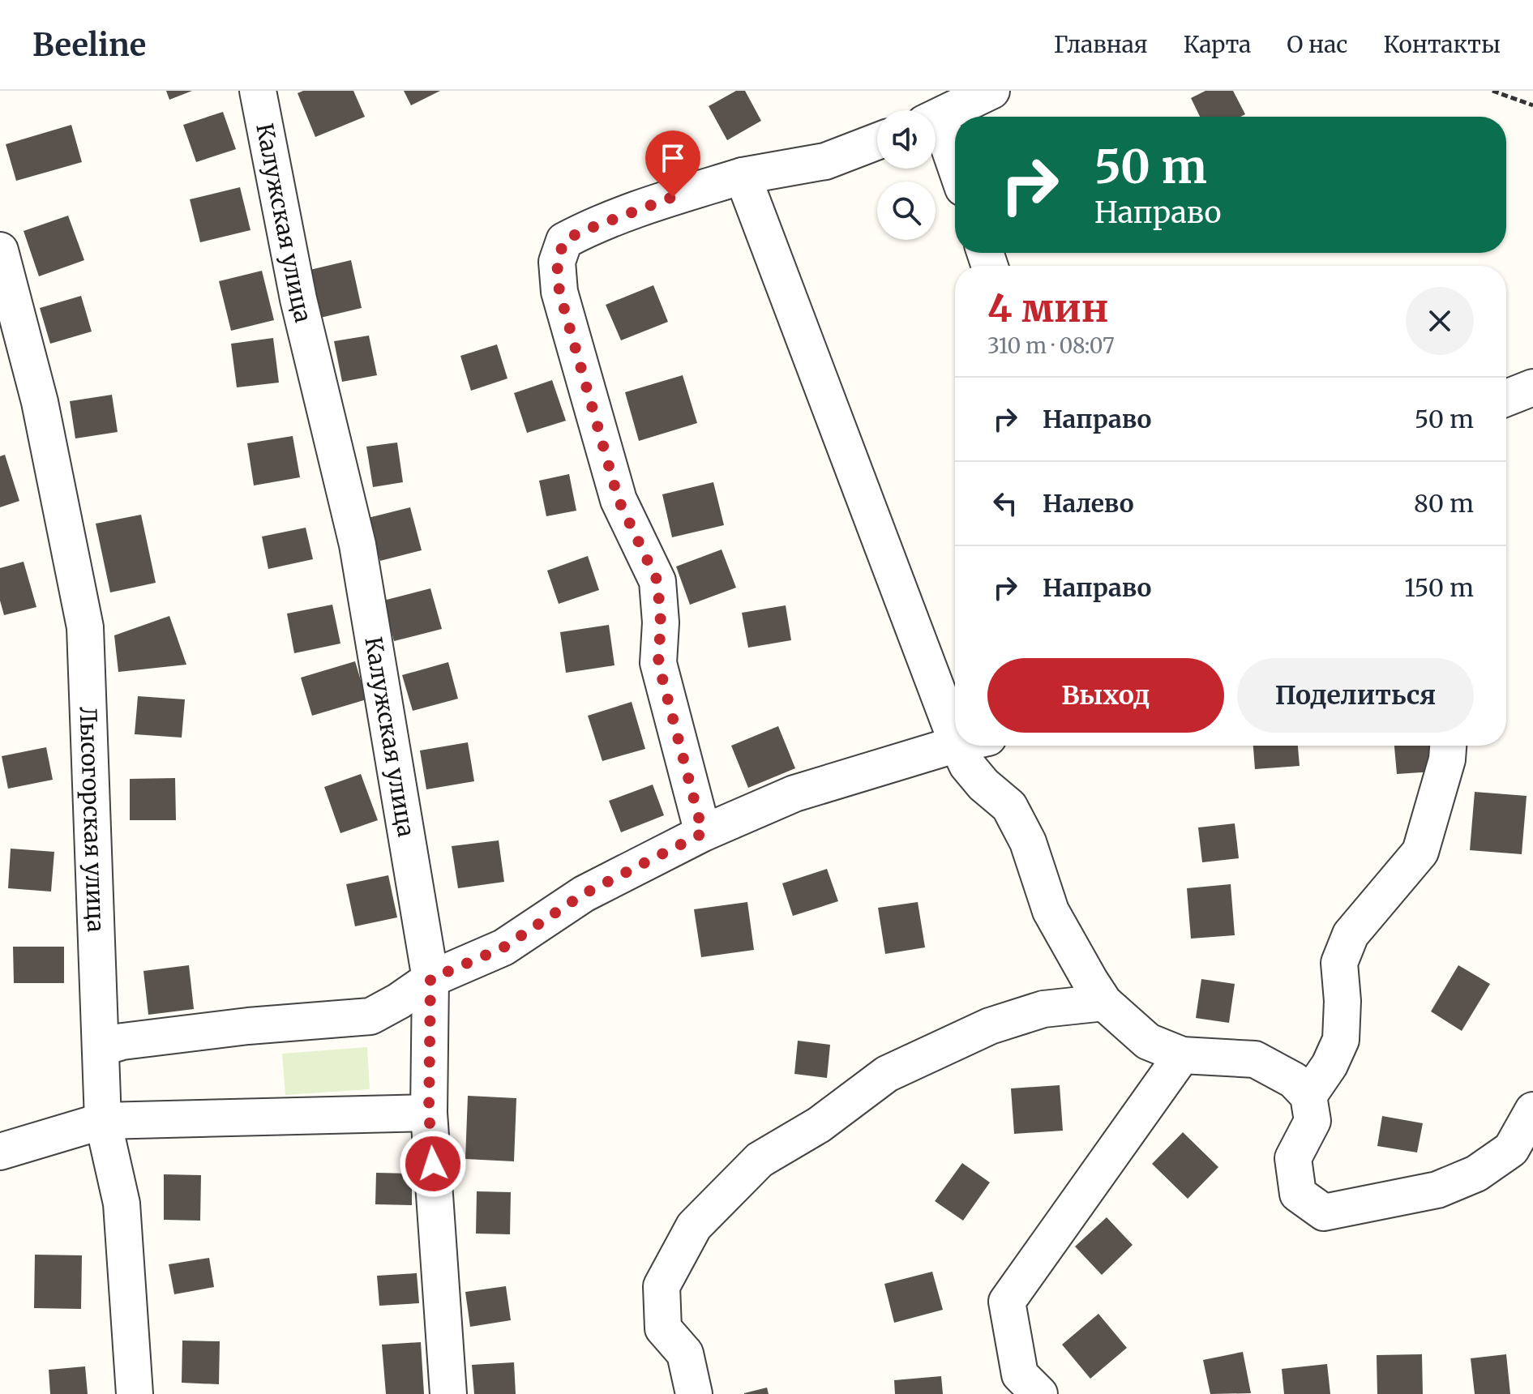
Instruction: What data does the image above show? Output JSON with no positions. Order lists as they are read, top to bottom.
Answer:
{
  "streets": {
    "street": ["Калужская улица", "Лысогорская улица"]
  },
  "page": {
    "header": "Beeline",
    "nav": [
      "Главная",
      "Карта",
      "О нас",
      "Контакты"
    ],
    "turn": ["50 m", "Направо"],
    "heading": ["4 мин", "310 m · 08:07"],
    "list": [
      {
        "name": "Направо",
        "value": "50 m"
      },
      {
        "name": "Налево",
        "value": "80 m"
      },
      {
        "name": "Направо",
        "value": "150 m"
      }
    ],
    "buttons": ["Выход", "Поделиться"]
  }
}
